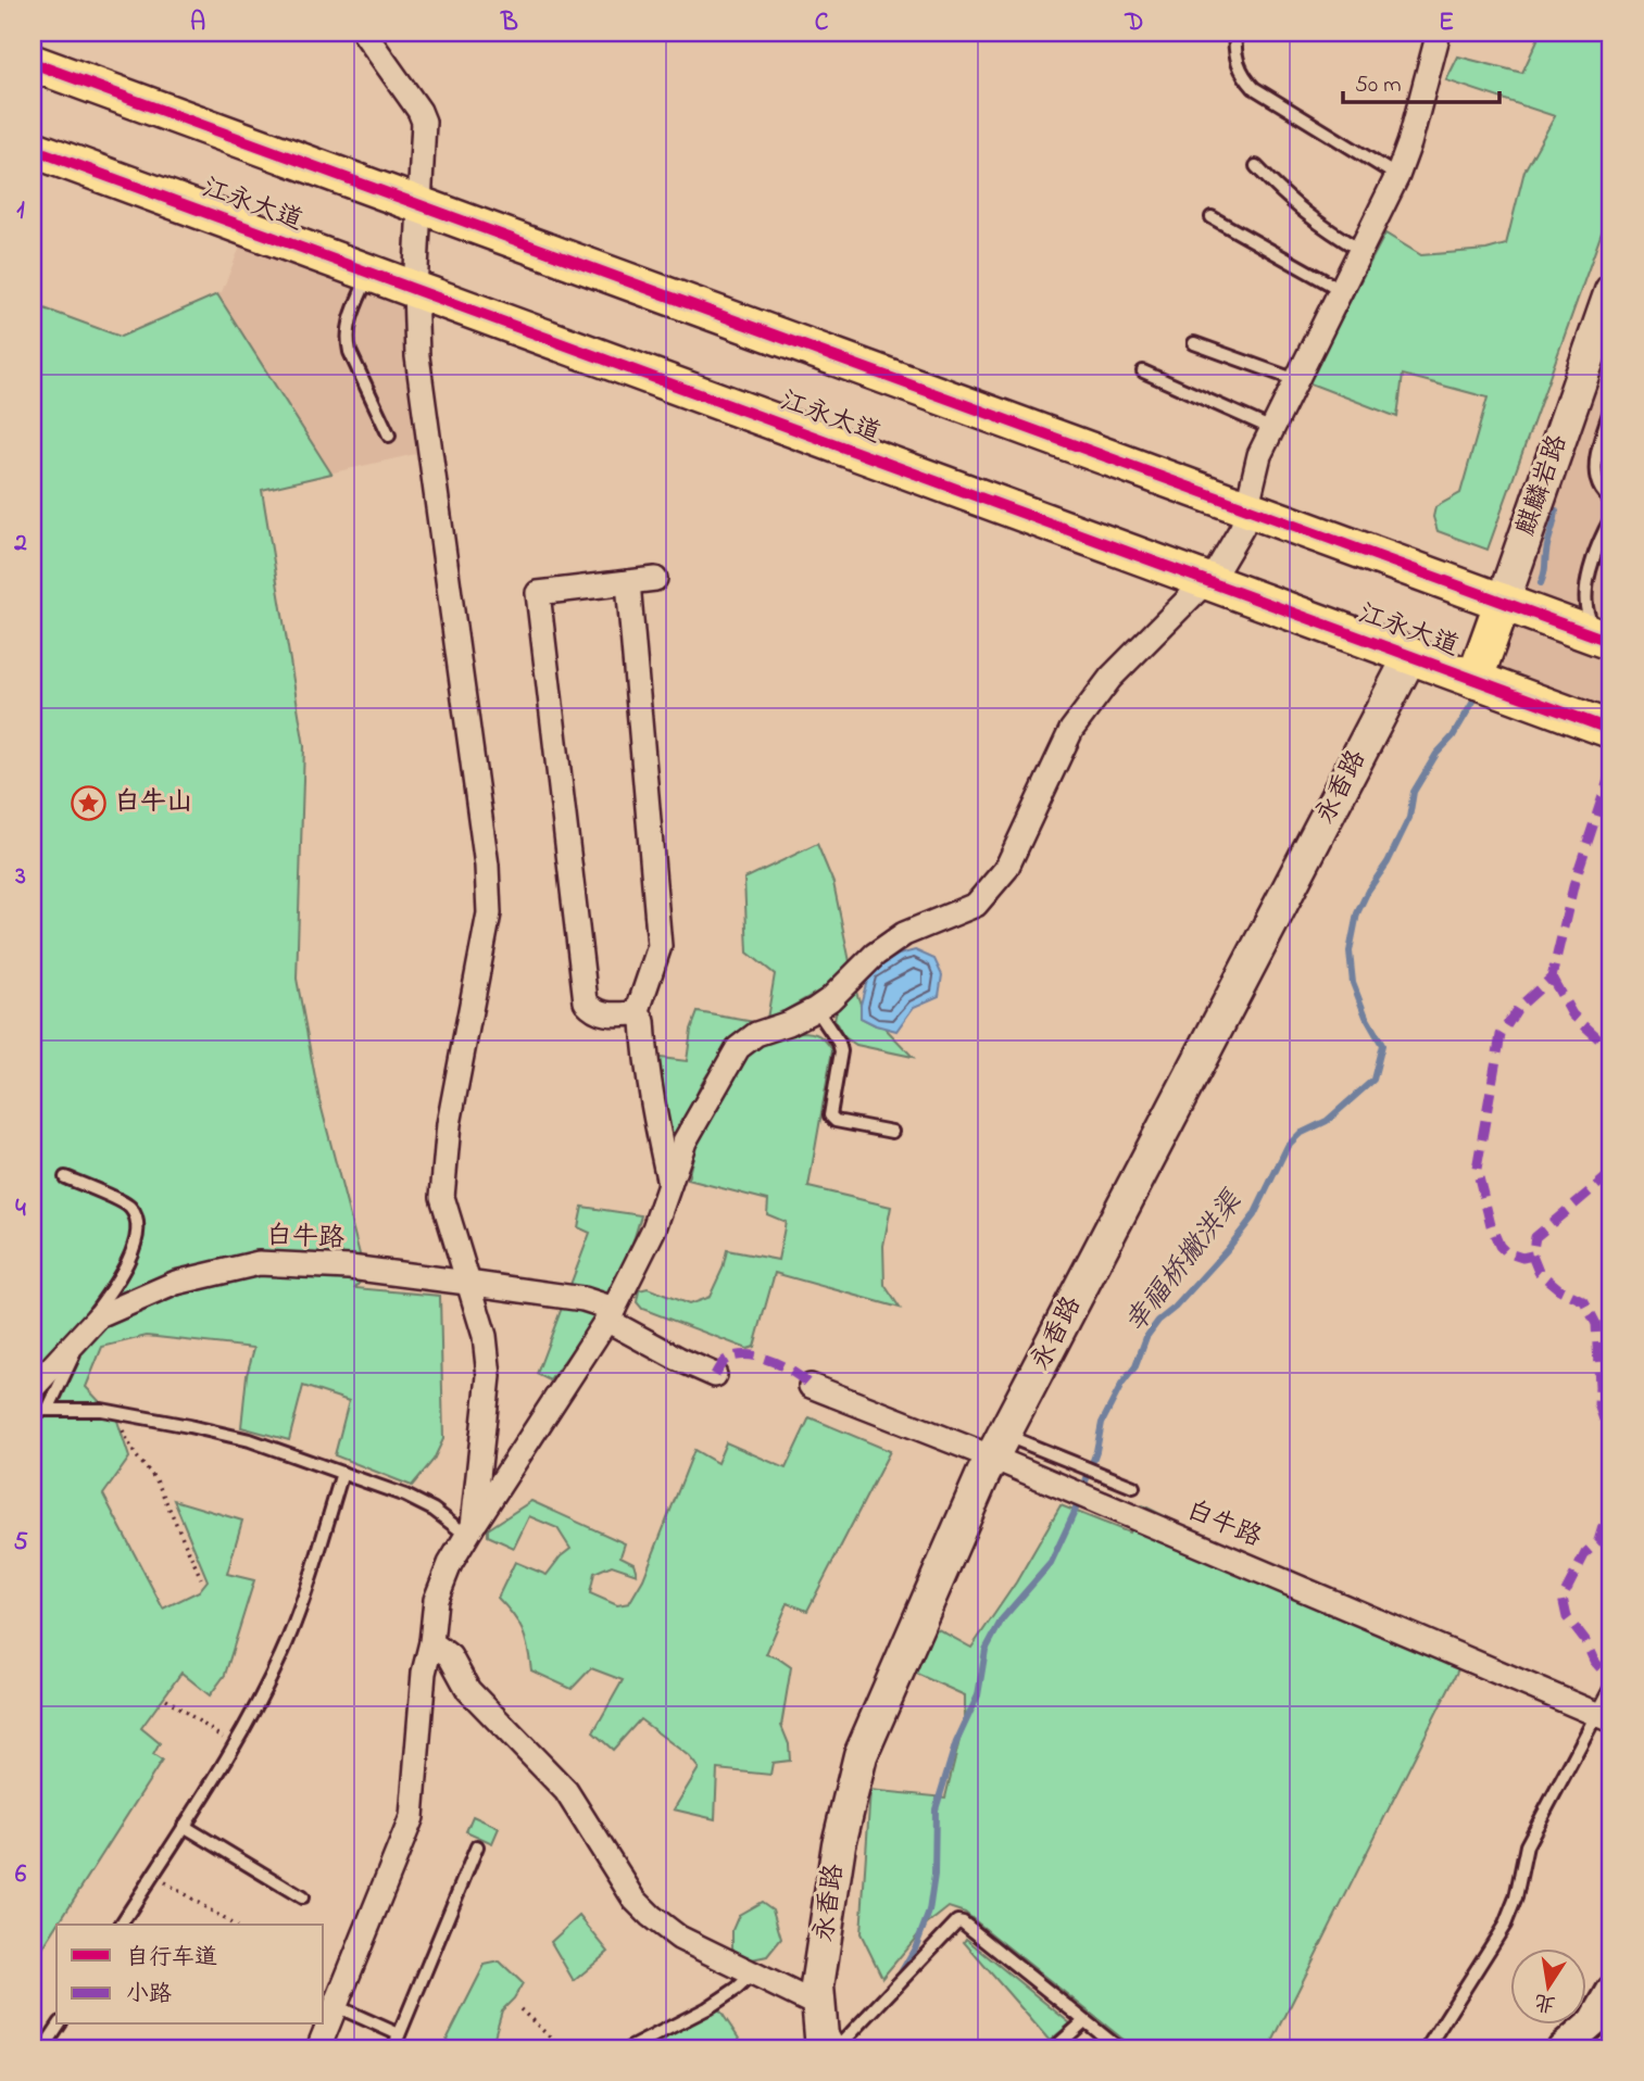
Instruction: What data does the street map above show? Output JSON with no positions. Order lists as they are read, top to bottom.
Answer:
{
  "streets": {
    "main road": ["江永大道", "麒麟岩路", "永香路"],
    "street": ["白牛路"]
  },
  "crossings": [
    ["江永大道", "麒麟岩路"],
    ["江永大道", "永香路"],
    ["永香路", "白牛路"]
  ],
  "water": ["幸福桥撇洪渠"],
  "places": {
    "place": ["白牛山"]
  },
  "legend": ["自行车道", "小路"],
  "scale_bar": "50 m",
  "north": "bottom",
  "grid": {
    "columns": [
      "A",
      "B",
      "C",
      "D",
      "E"
    ],
    "rows": [
      "1",
      "2",
      "3",
      "4",
      "5",
      "6"
    ]
  }
}
